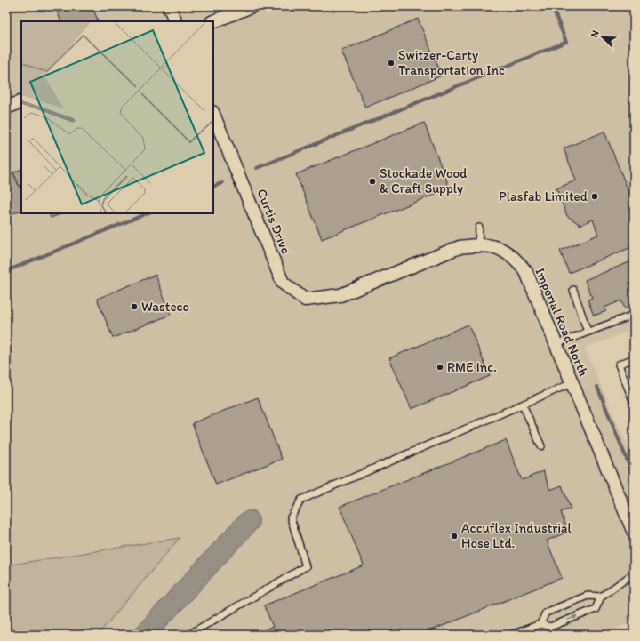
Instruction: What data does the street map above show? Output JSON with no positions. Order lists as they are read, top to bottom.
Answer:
{
  "streets": {
    "street": ["Curtis Drive", "Imperial Road North"]
  },
  "crossings": [
    ["Curtis Drive", "Imperial Road North"]
  ],
  "places": [
    "Switzer-Carty Transportation Inc",
    "Stockade Wood & Craft Supply",
    "Plasfab Limited",
    "Wasteco",
    "RME Inc.",
    "Accuflex Industrial Hose Ltd."
  ],
  "north": "top left"
}
